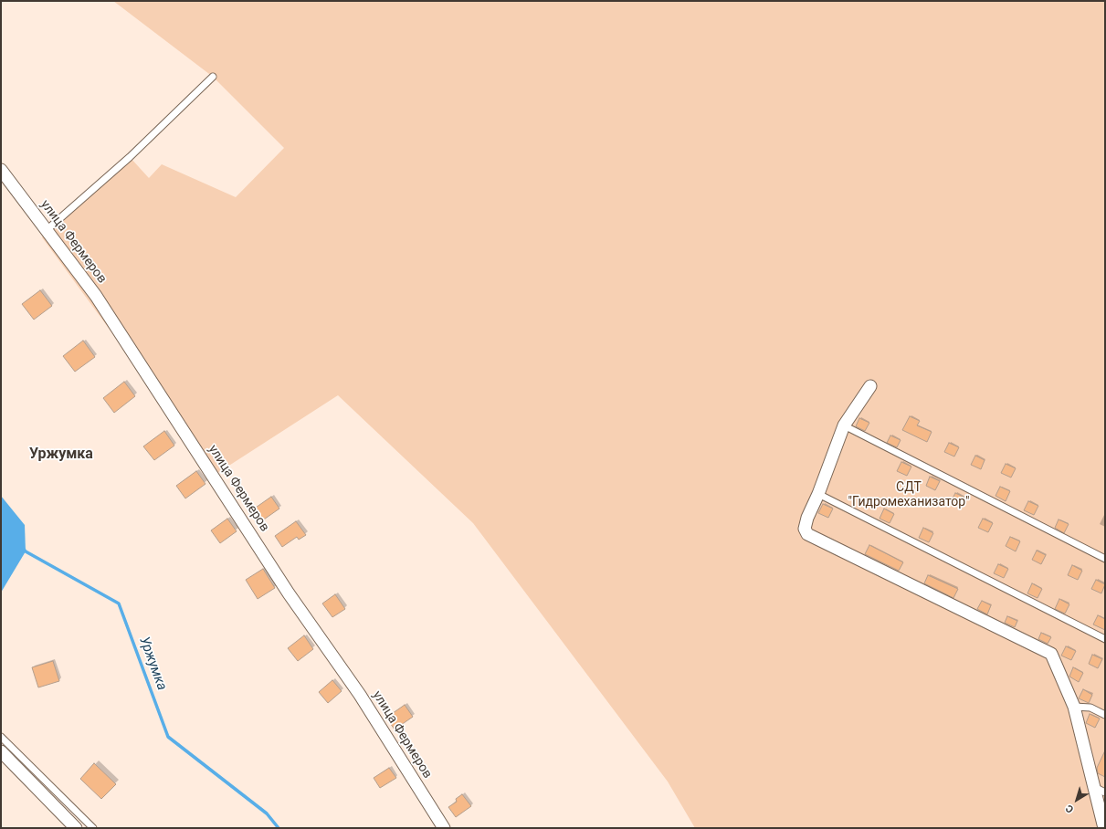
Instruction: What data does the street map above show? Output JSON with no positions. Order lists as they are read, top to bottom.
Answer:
{
  "streets": {
    "street": ["улица Фермеров"]
  },
  "districts": ["Уржумка"],
  "water": ["Уржумка"],
  "parks": ["СДТ \"Гидромеханизатор\""],
  "north": "bottom left"
}
